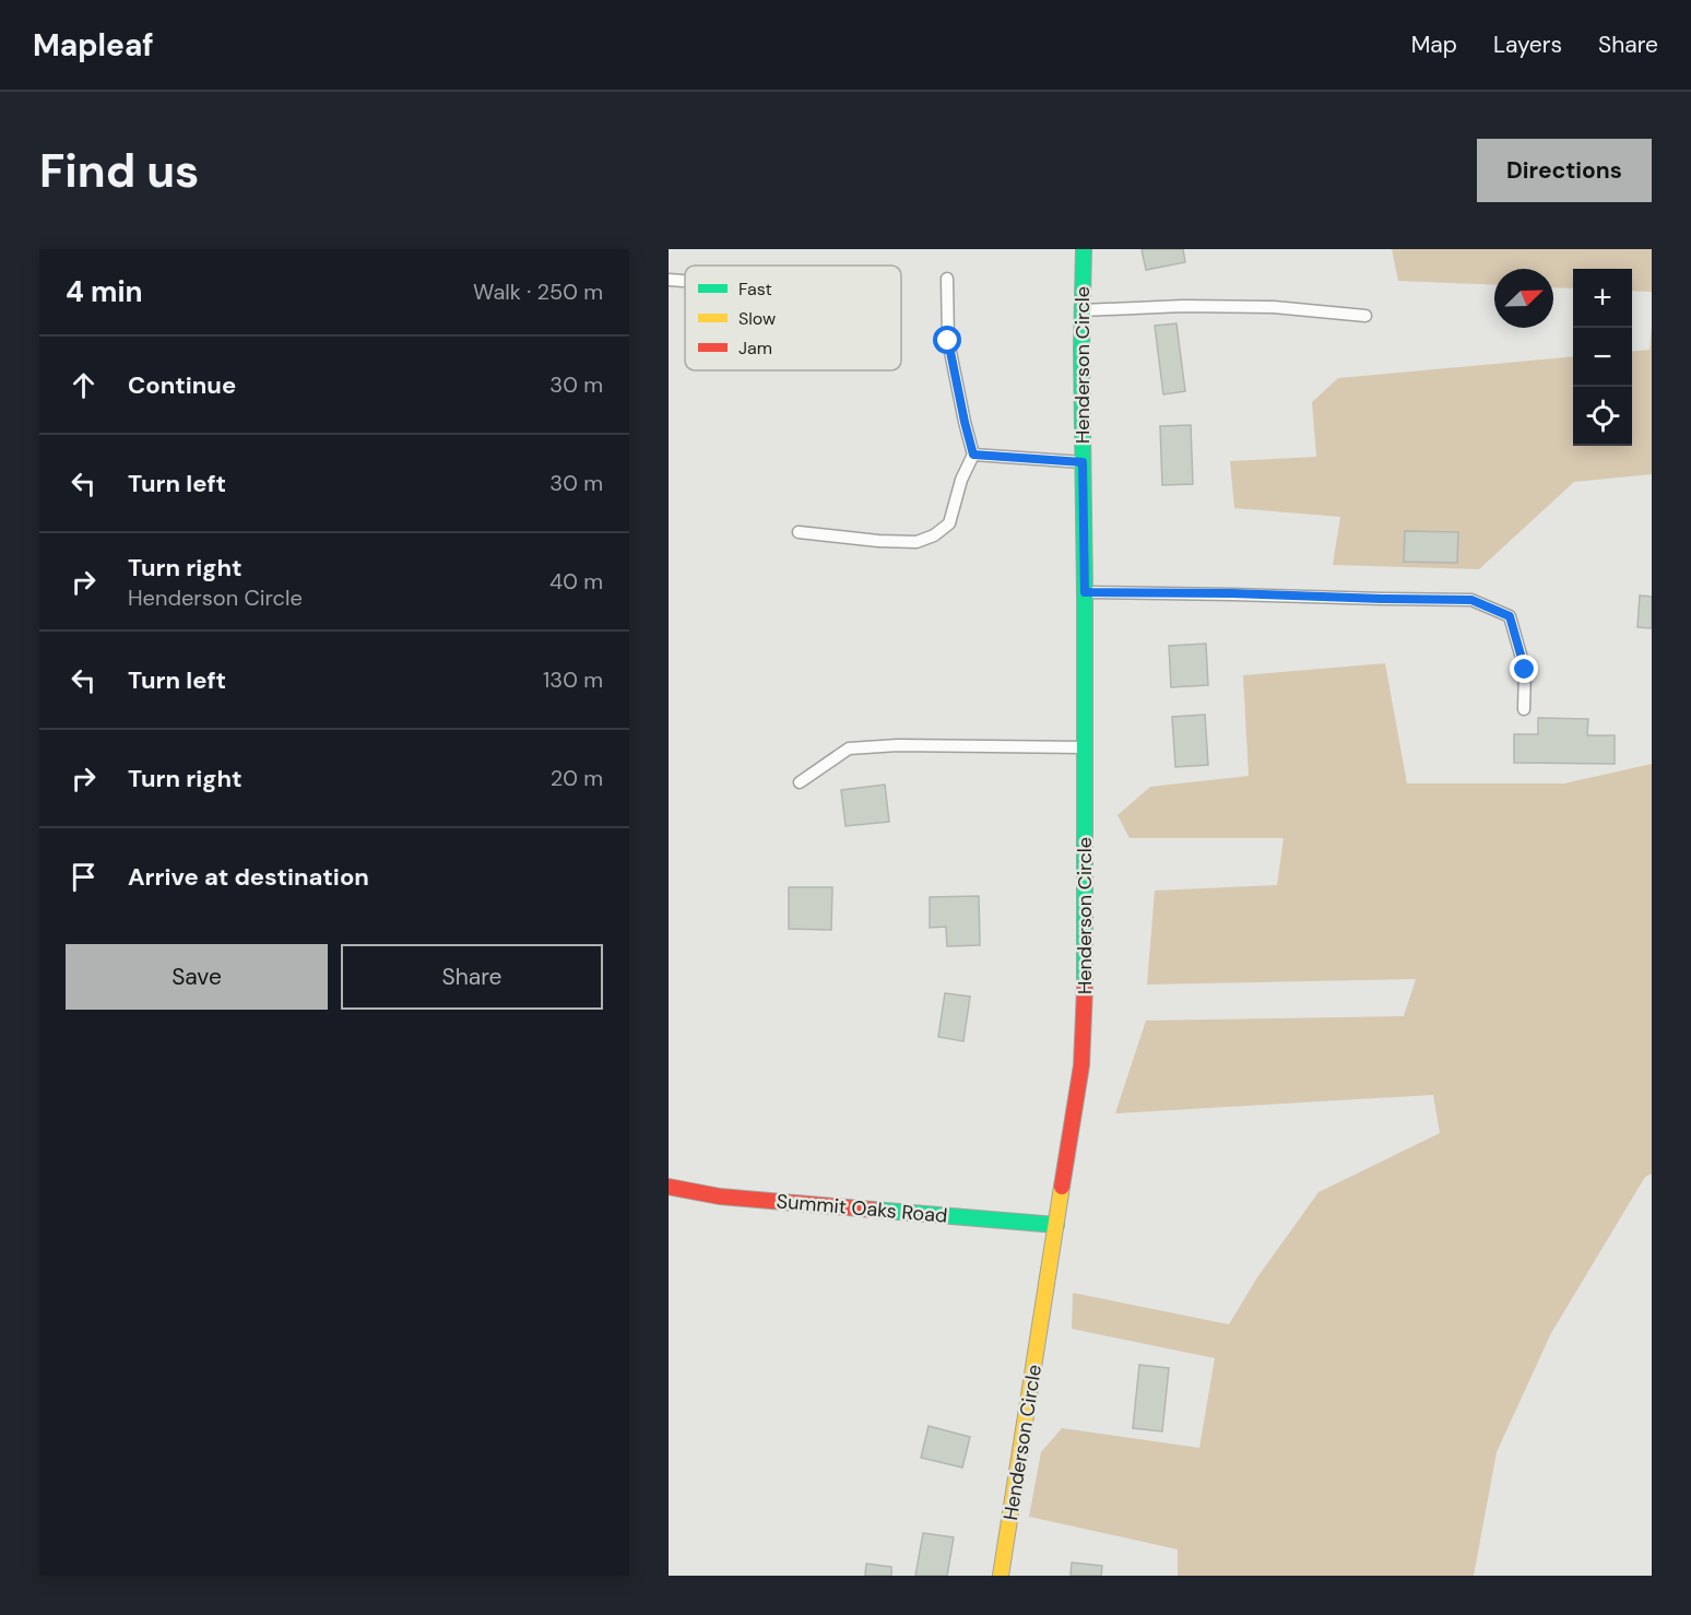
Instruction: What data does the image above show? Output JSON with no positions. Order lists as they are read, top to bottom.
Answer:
{
  "streets": {
    "street": ["Henderson Circle", "Summit Oaks Road"]
  },
  "crossings": [
    ["Henderson Circle", "Summit Oaks Road"]
  ],
  "legend": ["Fast", "Slow", "Jam"],
  "north": "top right",
  "page": {
    "header": "Mapleaf",
    "nav": ["Map", "Layers", "Share"],
    "buttons": [
      "Directions",
      ["Save", "Share"]
    ],
    "title": "Find us",
    "heading": ["4 min", "Walk · 250 m"],
    "map_buttons": ["+", "−"],
    "list": [
      ["Continue", "30 m"],
      ["Turn left", "30 m"],
      ["Turn right", "Henderson Circle", "40 m"],
      ["Turn left", "130 m"],
      ["Turn right", "20 m"],
      "Arrive at destination"
    ]
  }
}
